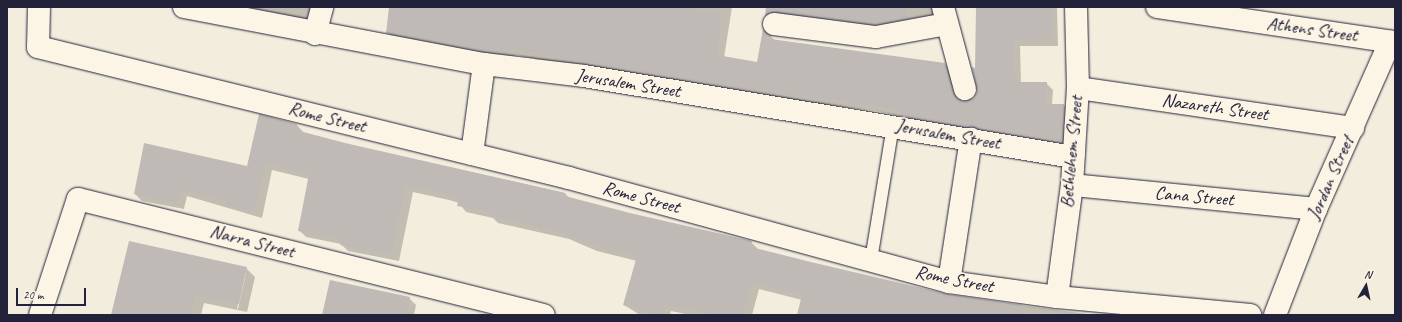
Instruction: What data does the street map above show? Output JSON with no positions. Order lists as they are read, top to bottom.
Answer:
{
  "streets": {
    "street": [
      "Athens Street",
      "Jerusalem Street",
      "Nazareth Street",
      "Rome Street",
      "Bethlehem Street",
      "Jordan Street",
      "Cana Street",
      "Narra Street"
    ]
  },
  "crossings": [
    ["Athens Street", "Jordan Street"],
    ["Jerusalem Street", "Bethlehem Street"],
    ["Nazareth Street", "Bethlehem Street"],
    ["Nazareth Street", "Jordan Street"],
    ["Rome Street", "Bethlehem Street"],
    ["Bethlehem Street", "Cana Street"],
    ["Jordan Street", "Cana Street"]
  ],
  "scale_bar": "20 m",
  "north": "top"
}
